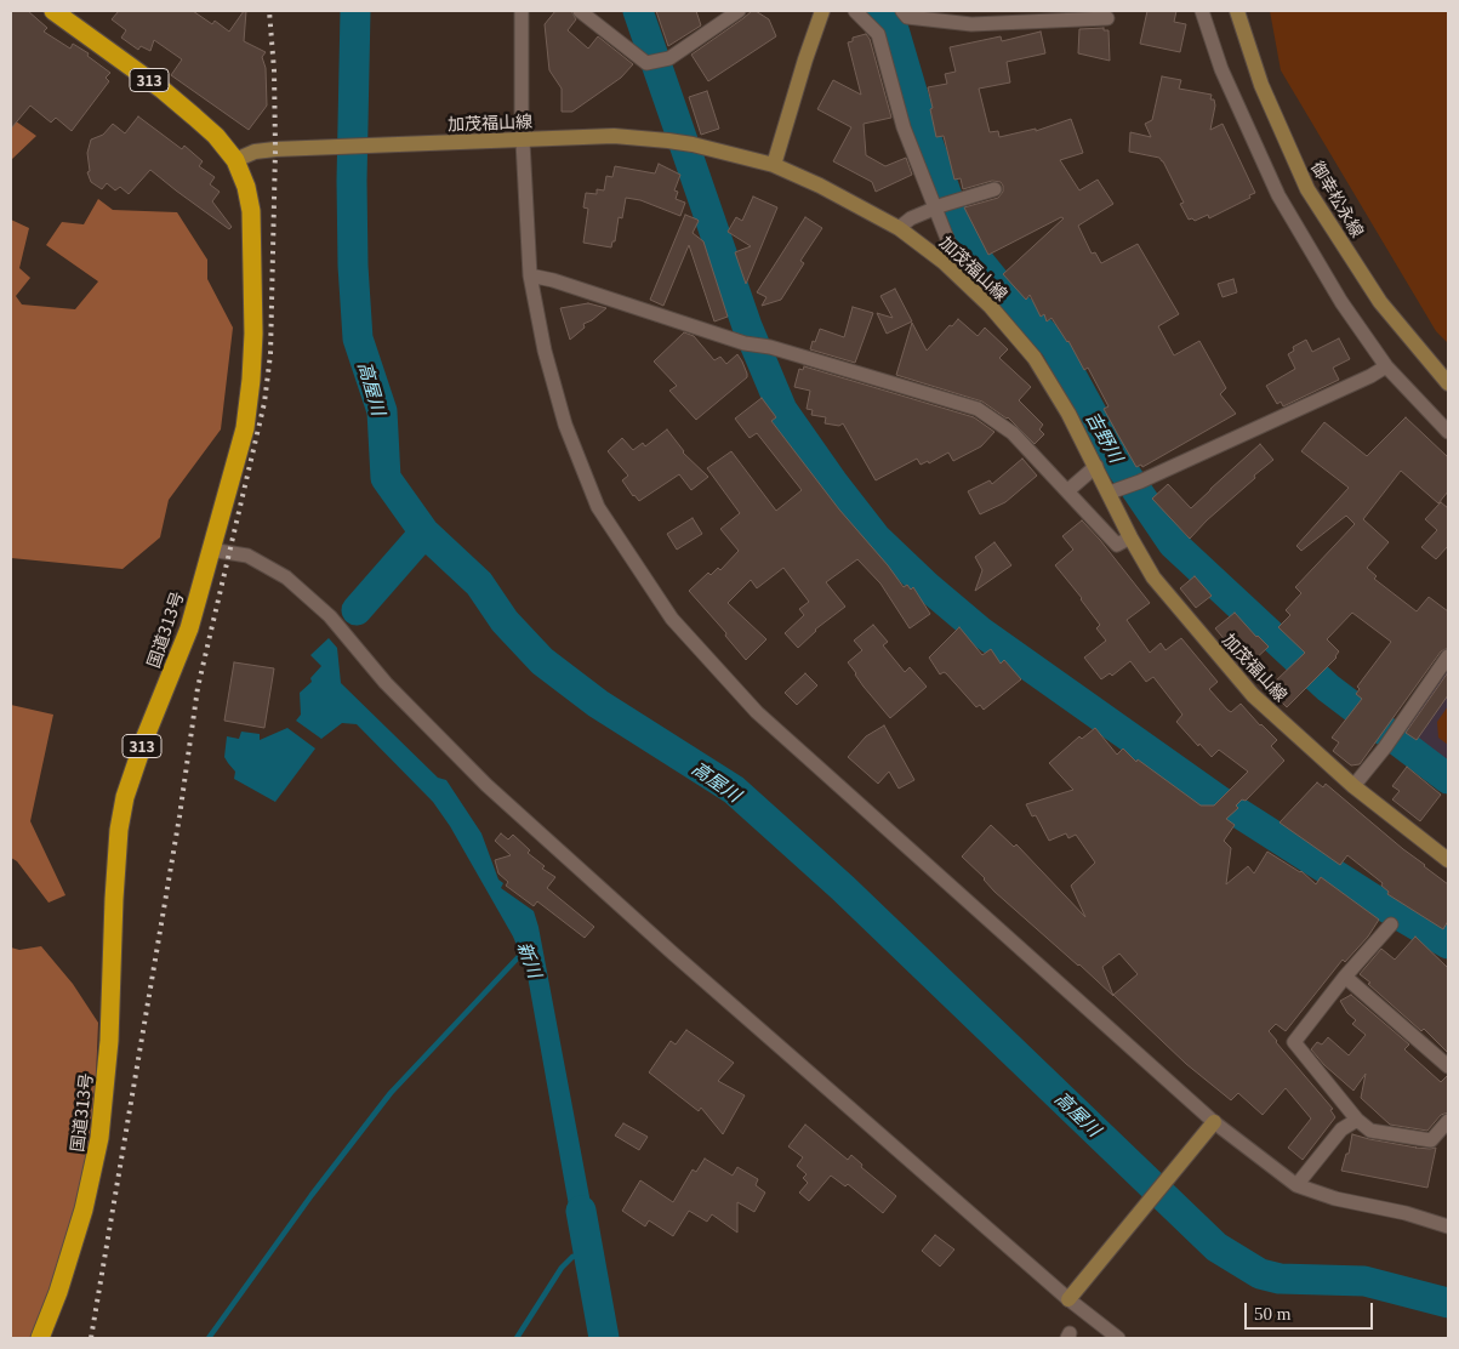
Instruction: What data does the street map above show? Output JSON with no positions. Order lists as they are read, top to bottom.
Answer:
{
  "streets": {
    "highway": ["313", "国道313号"],
    "main road": ["加茂福山線", "御幸松永線"]
  },
  "crossings": [
    ["加茂福山線", "国道313号"]
  ],
  "water": ["高屋川", "吉野川", "新川"],
  "scale_bar": "50 m"
}
